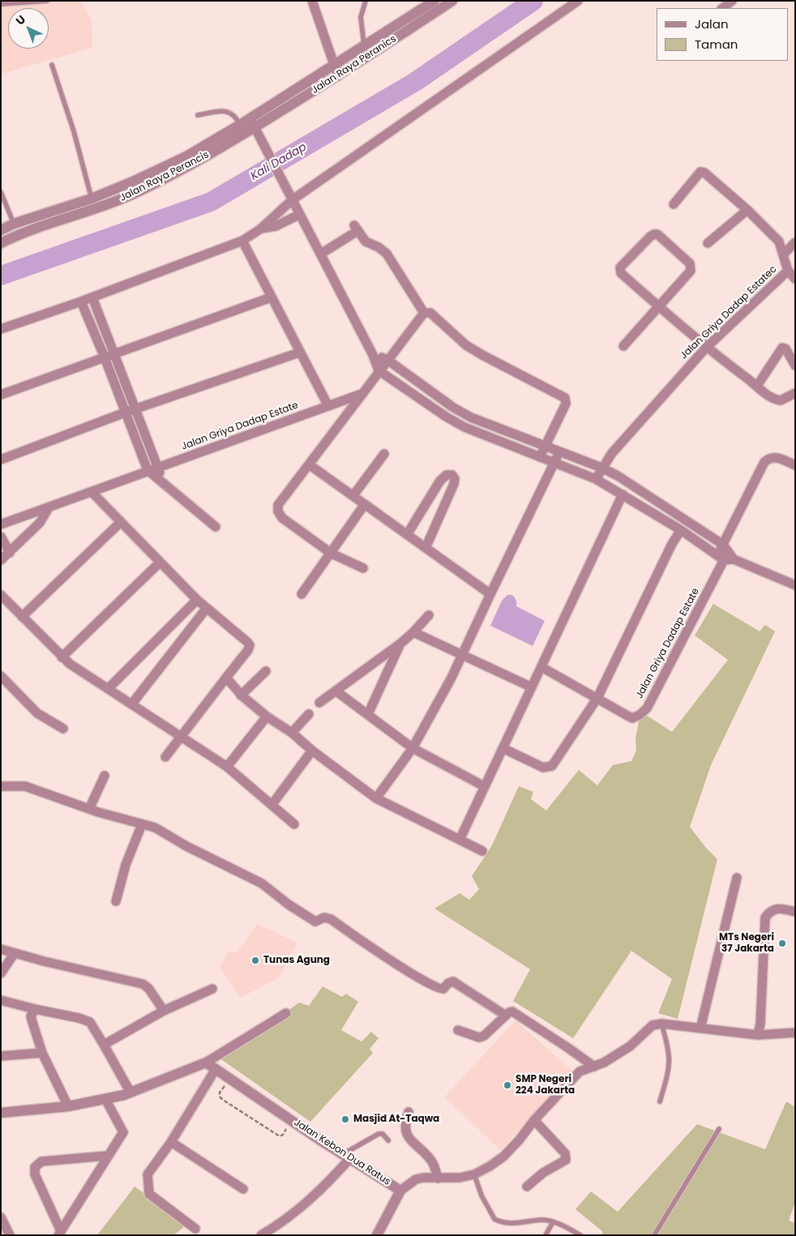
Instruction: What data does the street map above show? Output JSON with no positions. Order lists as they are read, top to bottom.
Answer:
{
  "streets": {
    "street": [
      "Jalan Raya Peranics",
      "Jalan Raya Perancis",
      "Jalan Griya Dadap Estatec",
      "Jalan Griya Dadap Estate",
      "Jalan Kebon Dua Ratus"
    ]
  },
  "crossings": [
    ["Jalan Raya Peranics", "Jalan Raya Perancis"]
  ],
  "water": ["Kali Dadap"],
  "places": [
    "MTs Negeri 37 Jakarta",
    "Tunas Agung",
    "SMP Negeri 224 Jakarta",
    "Masjid At-Taqwa"
  ],
  "legend": ["Jalan", "Taman"],
  "north": "top left"
}
